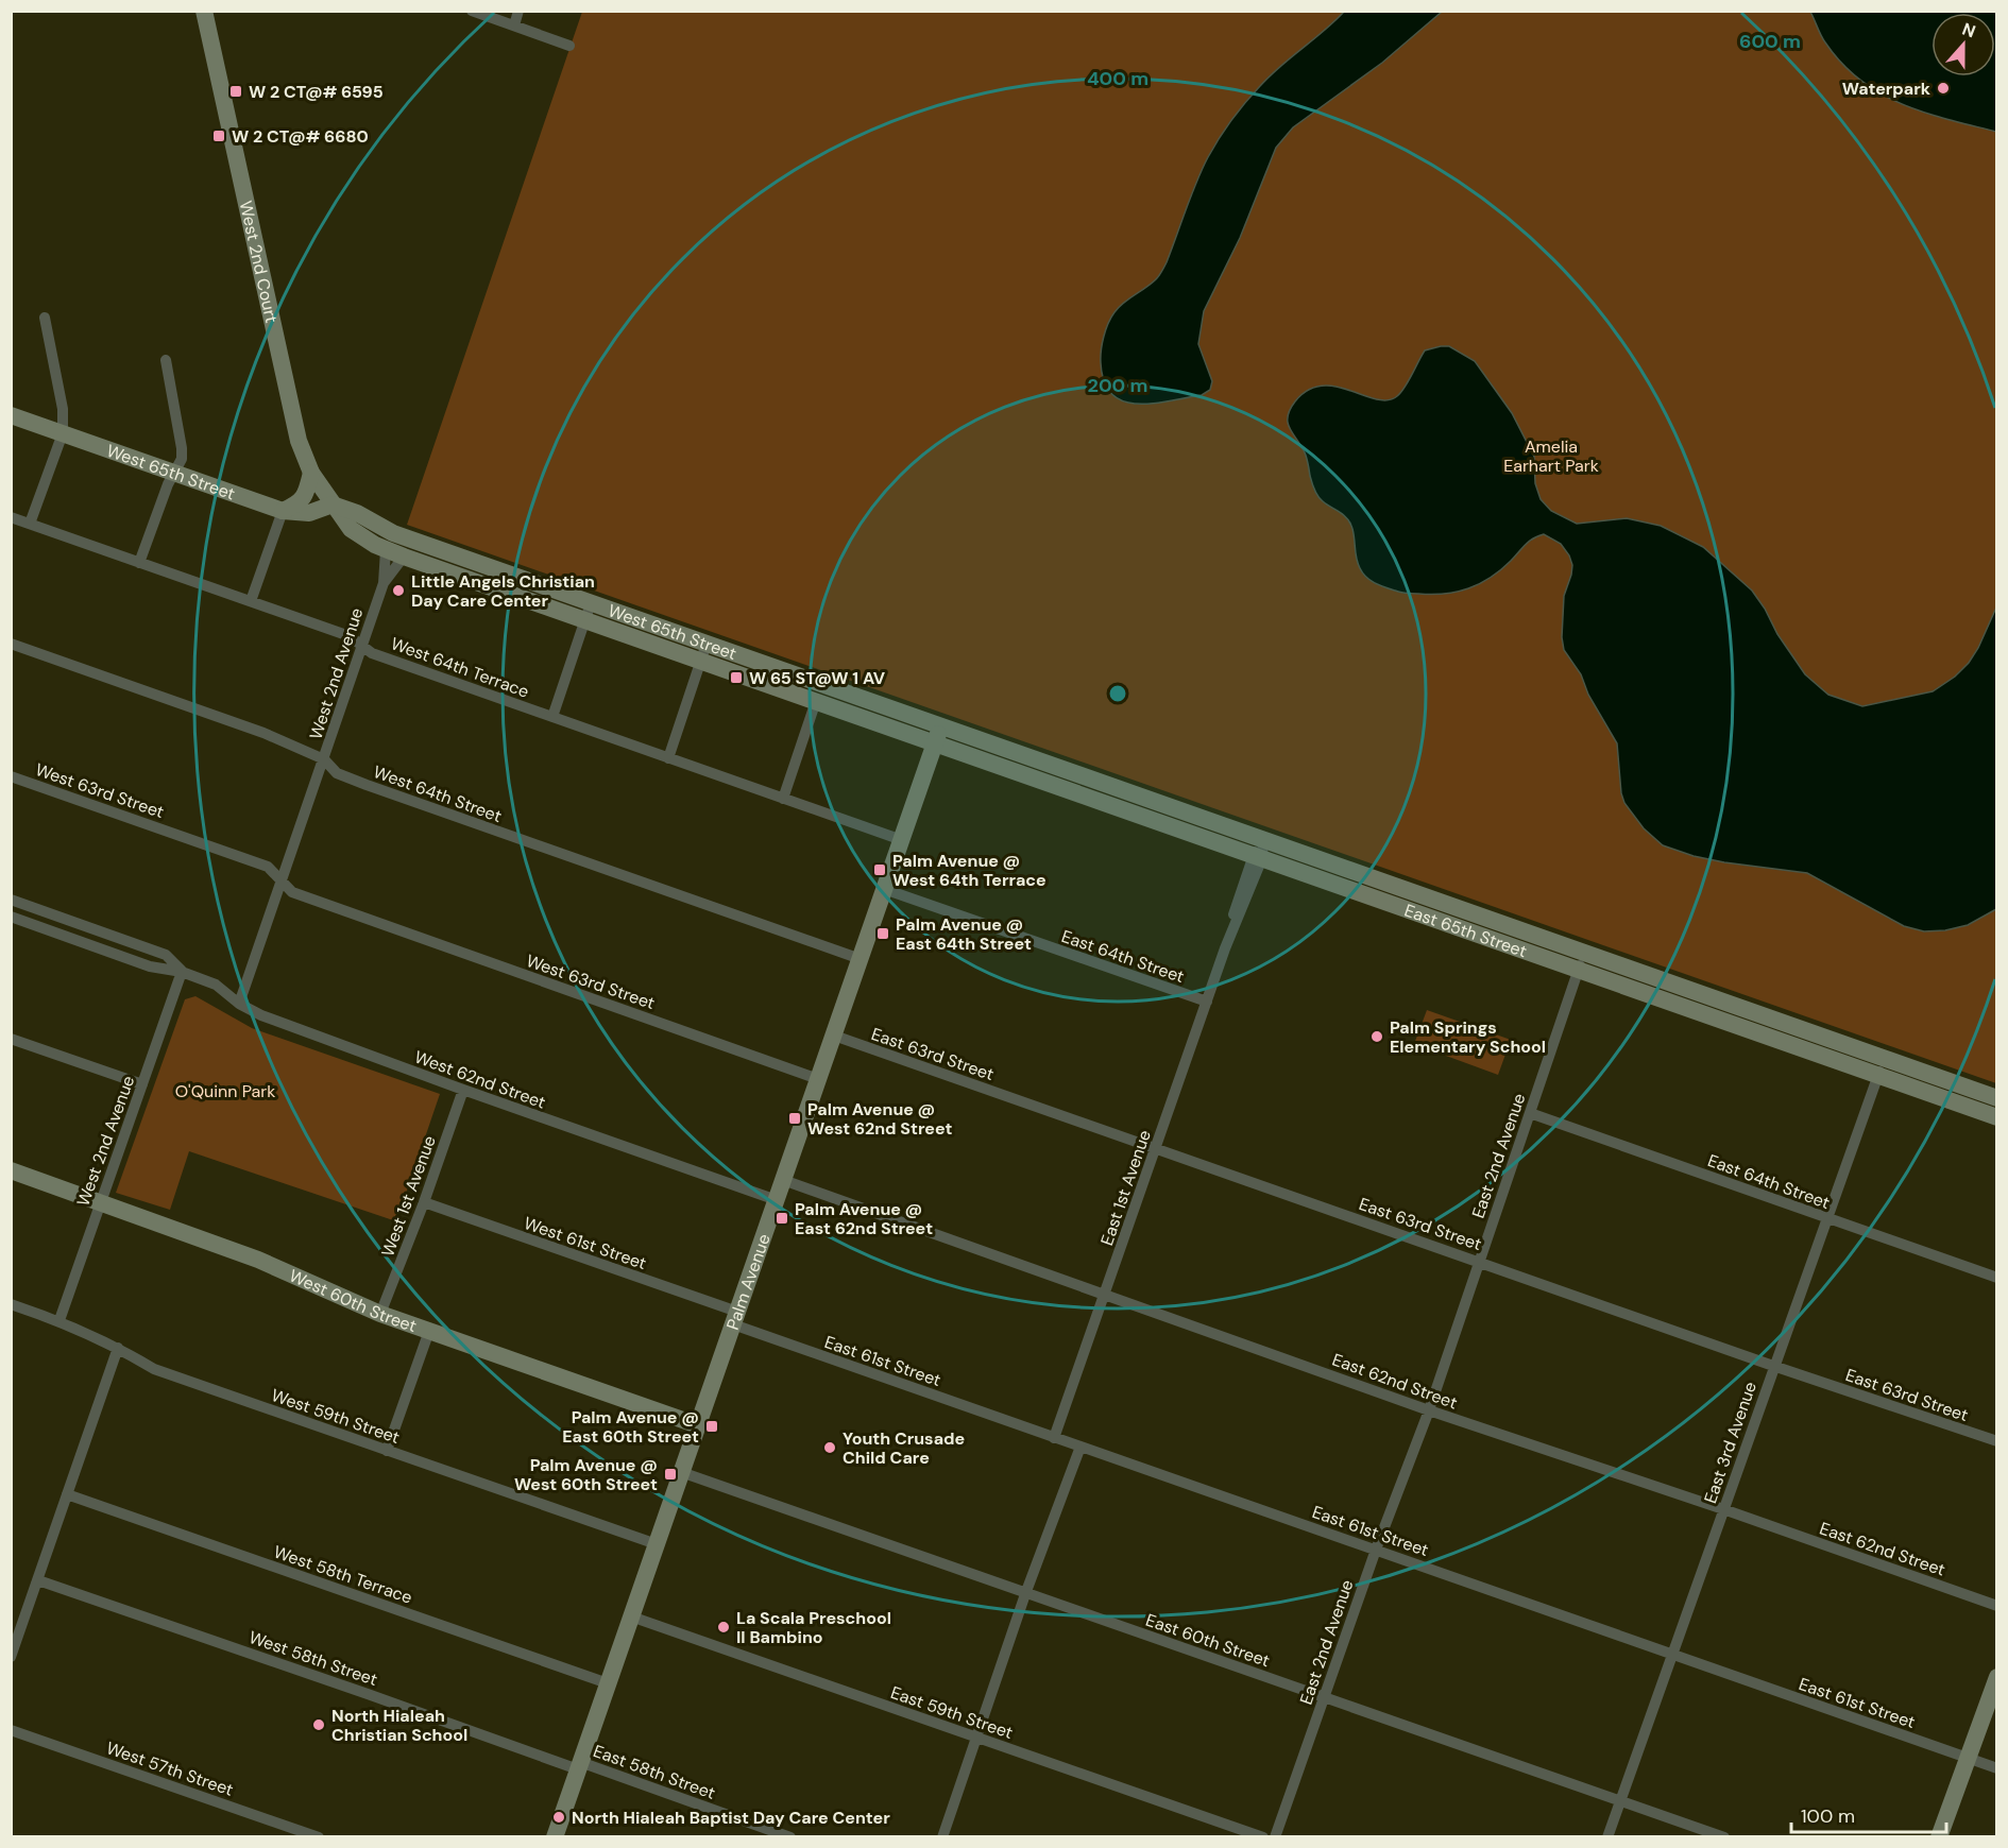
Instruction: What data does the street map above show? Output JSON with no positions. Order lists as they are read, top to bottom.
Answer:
{
  "streets": {
    "main road": [
      "West 2nd Court",
      "West 65th Street",
      "East 65th Street",
      "Palm Avenue",
      "West 60th Street"
    ],
    "street": [
      "West 64th Terrace",
      "West 2nd Avenue",
      "West 63rd Street",
      "West 64th Street",
      "East 64th Street",
      "East 63rd Street",
      "West 62nd Street",
      "East 2nd Avenue",
      "East 1st Avenue",
      "West 1st Avenue",
      "West 61st Street",
      "East 61st Street",
      "East 62nd Street",
      "West 59th Street",
      "East 3rd Avenue",
      "West 58th Terrace",
      "East 60th Street",
      "West 58th Street",
      "East 59th Street",
      "West 57th Street",
      "East 58th Street"
    ]
  },
  "crossings": [
    ["West 2nd Court", "West 65th Street"],
    ["West 65th Street", "West 2nd Avenue"],
    ["West 65th Street", "East 65th Street"],
    ["West 65th Street", "Palm Avenue"],
    ["West 64th Terrace", "West 2nd Avenue"],
    ["West 64th Terrace", "Palm Avenue"],
    ["West 2nd Avenue", "West 63rd Street"],
    ["West 2nd Avenue", "West 64th Street"],
    ["West 2nd Avenue", "West 62nd Street"],
    ["West 2nd Avenue", "West 60th Street"],
    ["West 2nd Avenue", "West 59th Street"],
    ["West 63rd Street", "Palm Avenue"],
    ["West 64th Street", "Palm Avenue"],
    ["East 65th Street", "East 2nd Avenue"],
    ["East 65th Street", "East 1st Avenue"],
    ["East 65th Street", "Palm Avenue"],
    ["East 65th Street", "East 3rd Avenue"],
    ["East 64th Street", "East 2nd Avenue"],
    ["East 64th Street", "East 1st Avenue"],
    ["East 64th Street", "Palm Avenue"],
    ["East 64th Street", "East 3rd Avenue"],
    ["East 63rd Street", "East 2nd Avenue"],
    ["East 63rd Street", "East 1st Avenue"],
    ["East 63rd Street", "Palm Avenue"],
    ["East 63rd Street", "East 3rd Avenue"],
    ["West 62nd Street", "West 1st Avenue"],
    ["West 62nd Street", "Palm Avenue"],
    ["East 2nd Avenue", "East 61st Street"],
    ["East 2nd Avenue", "East 62nd Street"],
    ["East 2nd Avenue", "East 60th Street"],
    ["East 1st Avenue", "East 61st Street"],
    ["East 1st Avenue", "East 62nd Street"],
    ["West 1st Avenue", "West 61st Street"],
    ["West 1st Avenue", "West 60th Street"],
    ["West 61st Street", "Palm Avenue"],
    ["West 61st Street", "East 61st Street"],
    ["Palm Avenue", "West 60th Street"],
    ["Palm Avenue", "East 61st Street"],
    ["Palm Avenue", "East 62nd Street"],
    ["Palm Avenue", "West 59th Street"],
    ["Palm Avenue", "West 58th Terrace"],
    ["Palm Avenue", "East 60th Street"],
    ["Palm Avenue", "West 58th Street"],
    ["Palm Avenue", "East 59th Street"],
    ["Palm Avenue", "East 58th Street"],
    ["East 61st Street", "East 3rd Avenue"],
    ["East 62nd Street", "East 3rd Avenue"],
    ["East 3rd Avenue", "East 60th Street"],
    ["West 58th Street", "East 58th Street"]
  ],
  "parks": ["Amelia Earhart Park", "O'Quinn Park"],
  "places": {
    "other": [
      "Waterpark",
      "Little Angels Christian Day Care Center",
      "Palm Springs Elementary School",
      "Youth Crusade Child Care",
      "La Scala Preschool Il Bambino",
      "North Hialeah Christian School",
      "North Hialeah Baptist Day Care Center"
    ],
    "transit": [
      "W 2 CT@# 6595",
      "W 2 CT@# 6680",
      "W 65 ST@W 1 AV",
      "Palm Avenue @ West 64th Terrace",
      "Palm Avenue @ East 64th Street",
      "Palm Avenue @ West 62nd Street",
      "Palm Avenue @ East 62nd Street",
      "Palm Avenue @ East 60th Street",
      "Palm Avenue @ West 60th Street"
    ]
  },
  "scale_bar": "100 m",
  "north": "top",
  "rings": ["600 m", "400 m", "200 m"]
}
